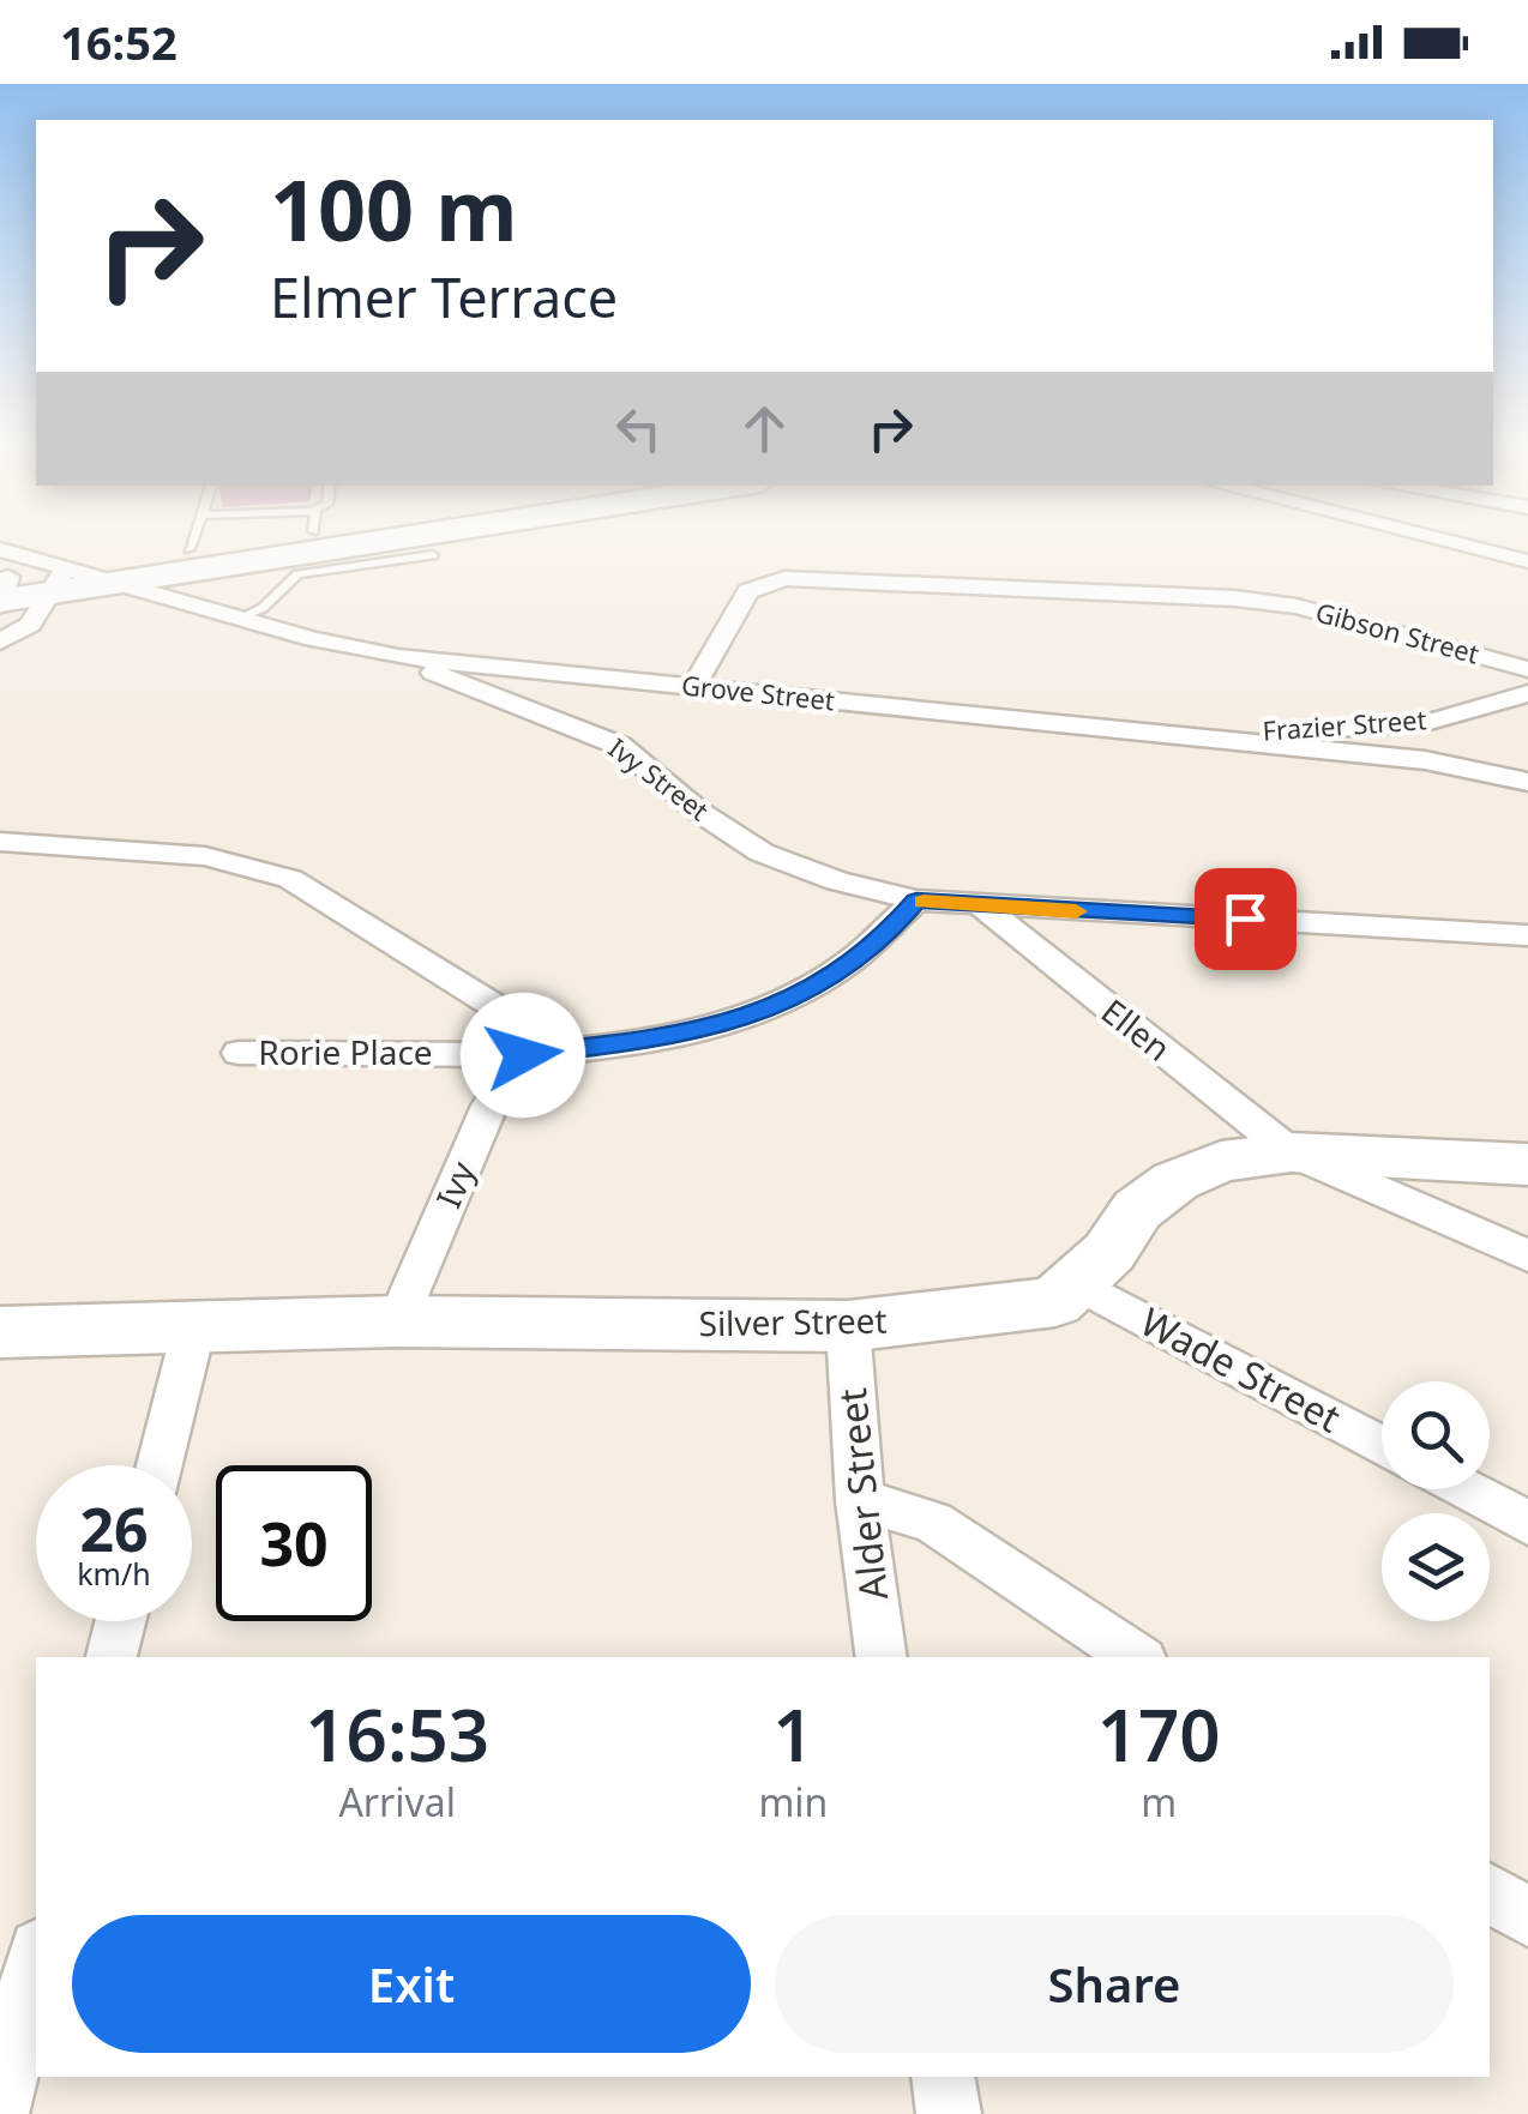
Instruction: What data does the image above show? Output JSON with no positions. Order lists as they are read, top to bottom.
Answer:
{
  "streets": {
    "street": [
      "Gibson Street",
      "Grove Street",
      "Frazier Street",
      "Ivy Street",
      "Ellen",
      "Rorie Place",
      "Ivy",
      "Silver Street",
      "Wade Street",
      "Alder Street"
    ]
  },
  "crossings": [
    ["Gibson Street", "Grove Street"],
    ["Grove Street", "Frazier Street"],
    ["Grove Street", "Ivy Street"],
    ["Ivy Street", "Ellen"],
    ["Ivy Street", "Rorie Place"],
    ["Ellen", "Silver Street"],
    ["Rorie Place", "Ivy"],
    ["Ivy", "Silver Street"],
    ["Silver Street", "Wade Street"],
    ["Silver Street", "Alder Street"]
  ],
  "page": {
    "status": "16:52",
    "turn": ["100 m", "Elmer Terrace"],
    "speed": "26 km/h",
    "limit": "30",
    "eta": [
      "16:53",
      "Arrival",
      "1",
      "min",
      "170",
      "m"
    ],
    "buttons": ["Exit", "Share"]
  }
}
